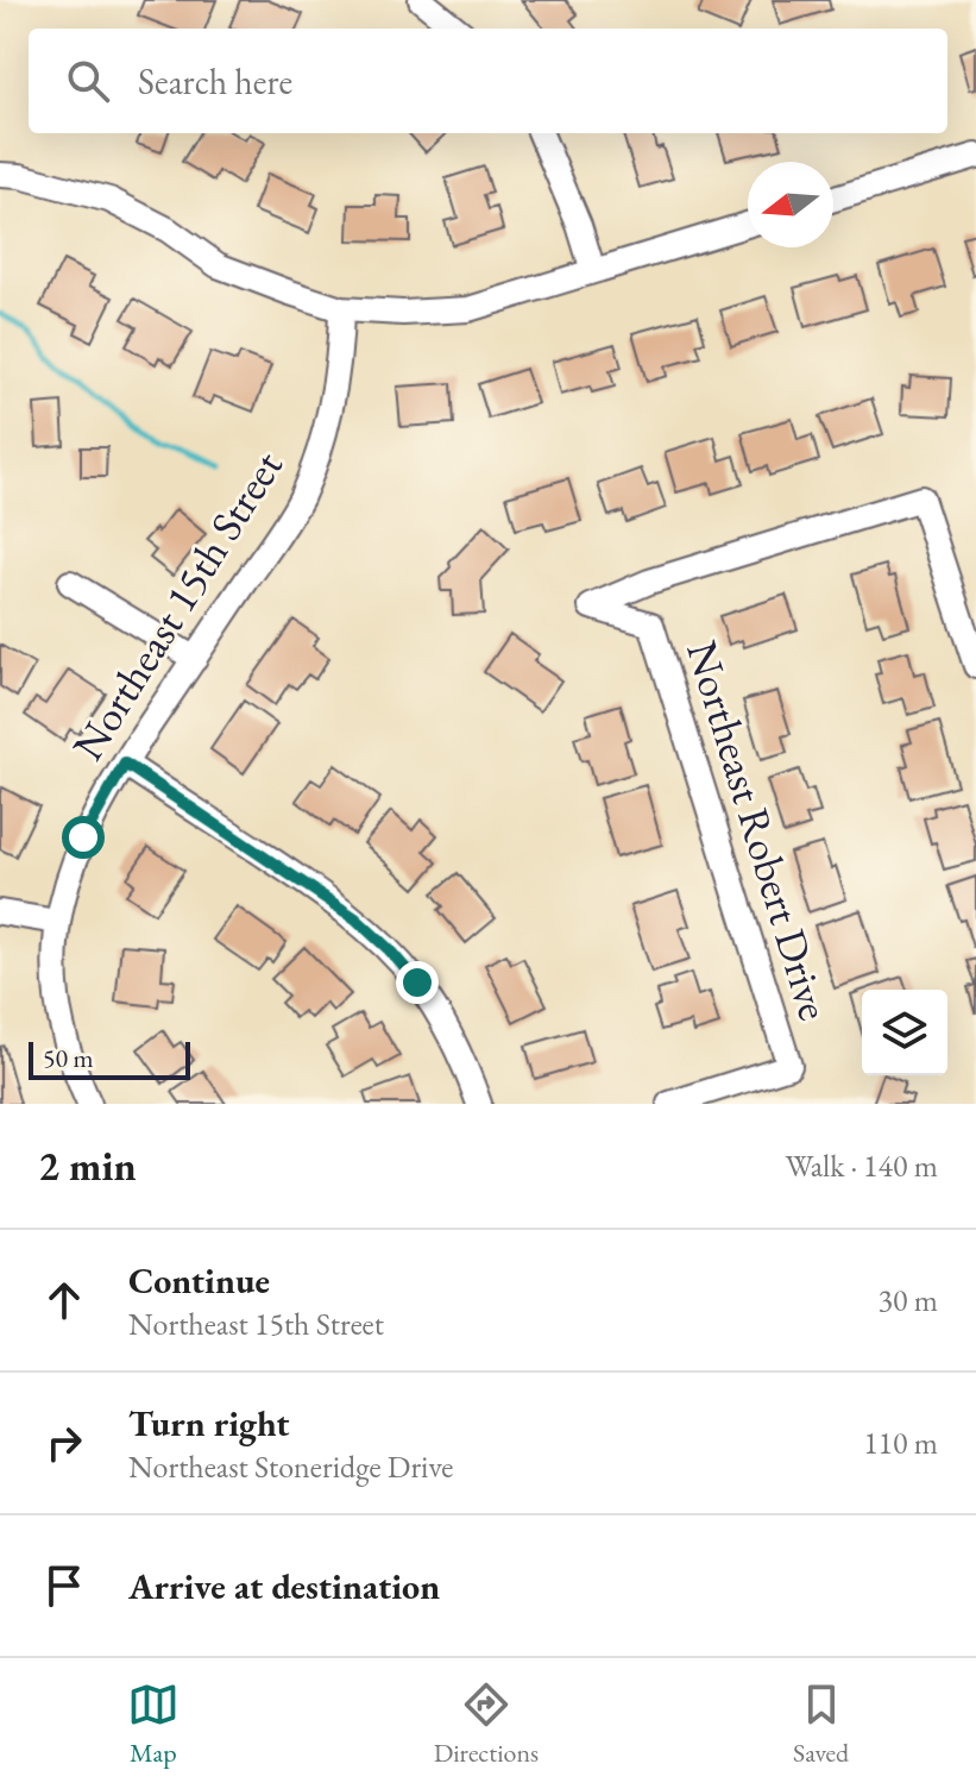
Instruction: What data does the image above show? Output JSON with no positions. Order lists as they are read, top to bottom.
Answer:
{
  "streets": {
    "street": ["Northeast 15th Street", "Northeast Robert Drive"]
  },
  "scale_bar": "50 m",
  "north": "left",
  "page": {
    "search": "Search here",
    "scale": "50 m",
    "heading": ["2 min", "Walk · 140 m"],
    "list": [
      ["Continue", "Northeast 15th Street", "30 m"],
      ["Turn right", "Northeast Stoneridge Drive", "110 m"],
      "Arrive at destination"
    ],
    "nav": ["Map", "Directions", "Saved"]
  }
}
